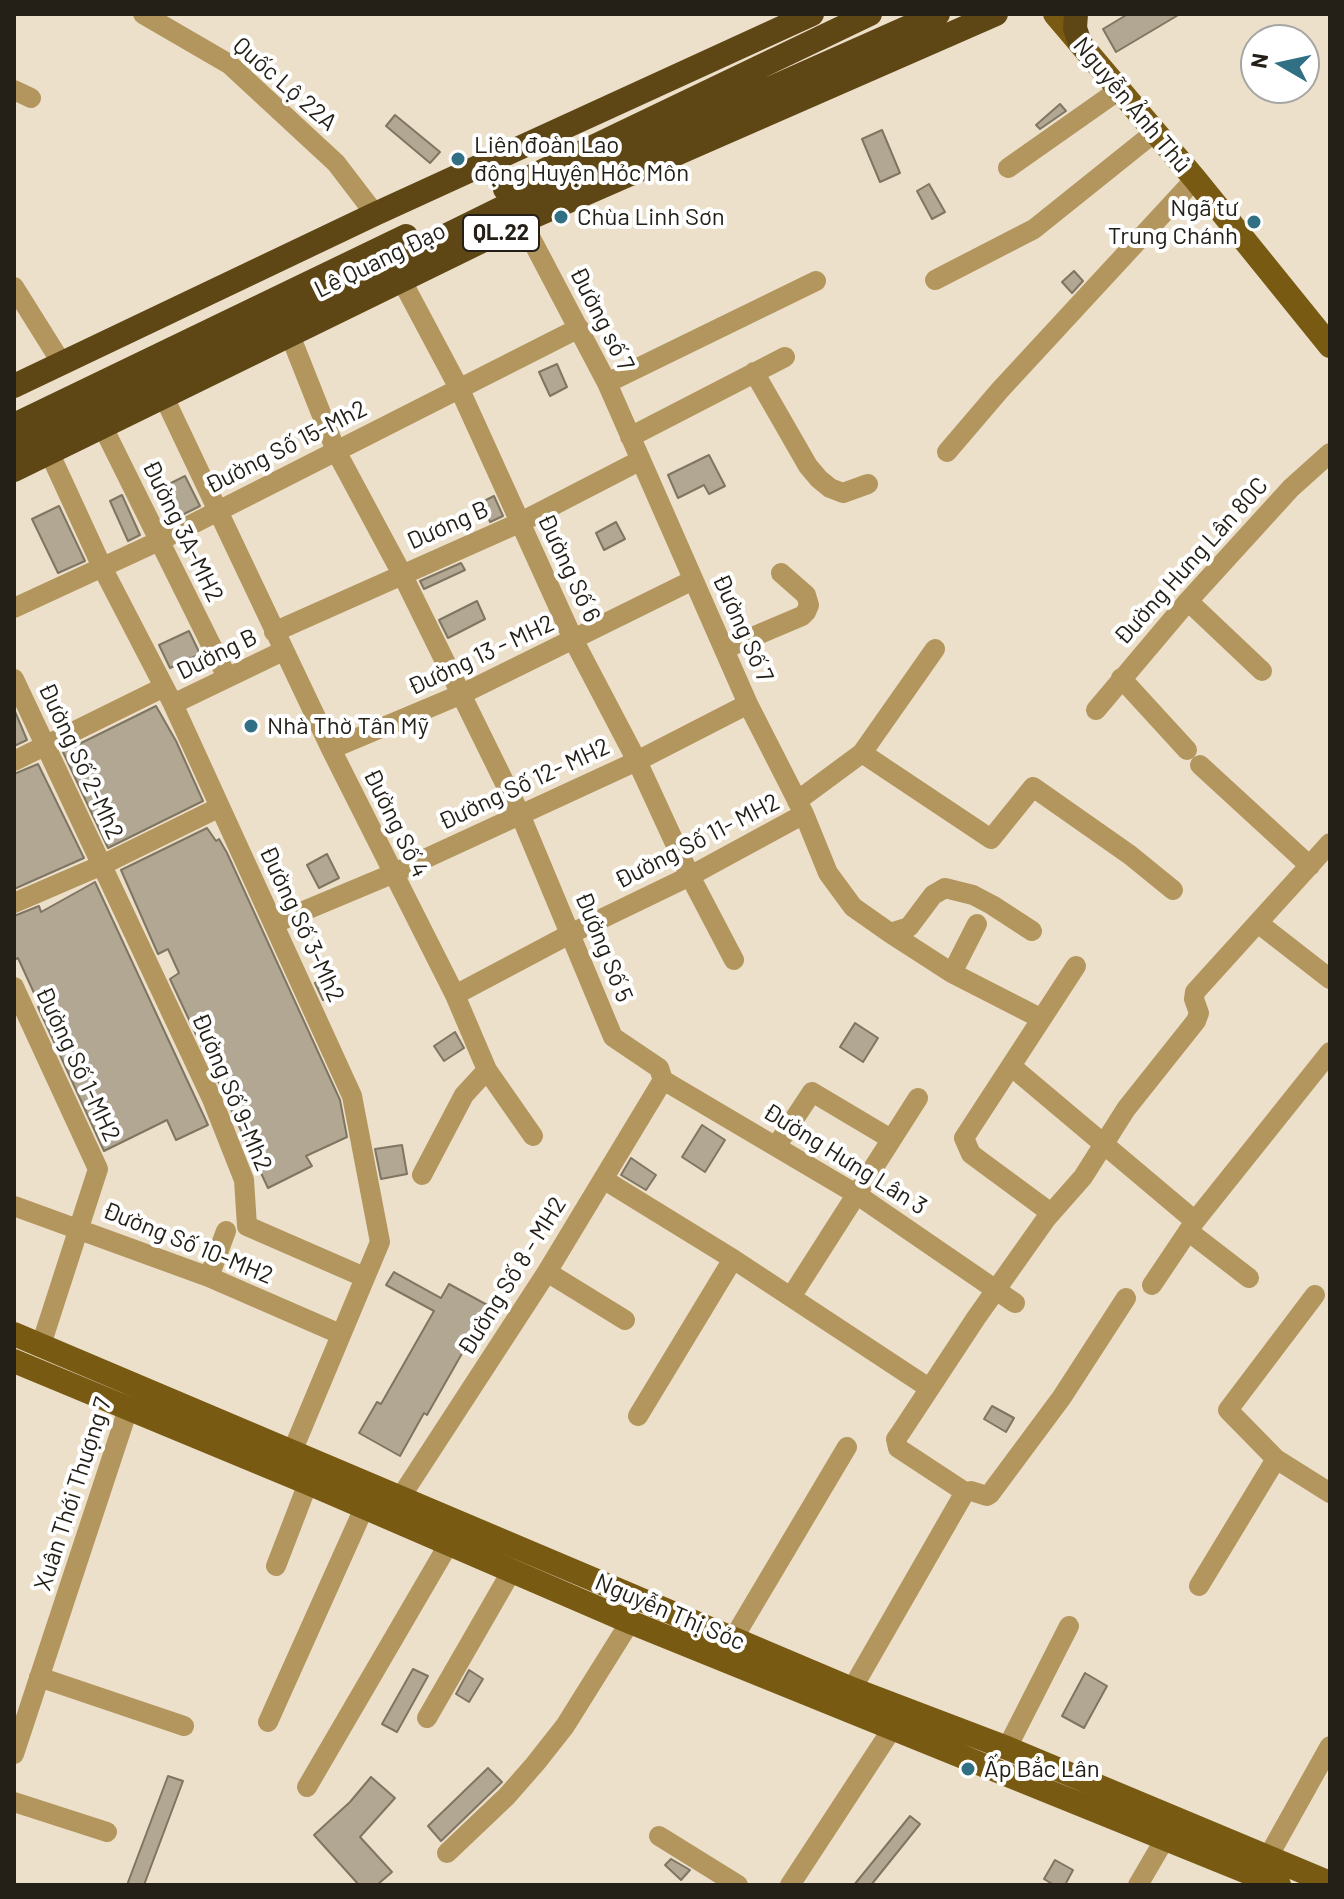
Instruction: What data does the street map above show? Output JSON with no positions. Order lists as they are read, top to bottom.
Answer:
{
  "streets": {
    "highway": ["QL.22", "Lê Quang Đạo"],
    "main road": ["Nguyễn Ảnh Thủ", "Nguyễn Thị Sóc"],
    "street": [
      "Quốc Lộ 22A",
      "Đường số 7",
      "Đường Số 15-Mh2",
      "Dương B",
      "Đường 3A-MH2",
      "Đường Hưng Lân 80C",
      "Đường Số 6",
      "Đường Số 7",
      "Dường B",
      "Đường 13 - MH2",
      "Đường Số 2-Mh2",
      "Đường Số 12- MH2",
      "Đường Số 4",
      "Đường Số 11- MH2",
      "Đường Số 3-Mh2",
      "Đường Số 5",
      "Đường Số 1-MH2",
      "Đường Số 9-Mh2",
      "Đường Hưng Lân 3",
      "Đường Số 10-MH2",
      "Đường Số 8 - MH2",
      "Xuân Thới Thượng 7"
    ]
  },
  "crossings": [
    ["Quốc Lộ 22A", "Lê Quang Đạo"],
    ["Lê Quang Đạo", "Đường số 7"],
    ["Lê Quang Đạo", "Đường 3A-MH2"],
    ["Lê Quang Đạo", "Đường Số 6"],
    ["Lê Quang Đạo", "Đường Số 4"],
    ["Lê Quang Đạo", "Đường Số 3-Mh2"],
    ["Đường số 7", "Đường Số 15-Mh2"],
    ["Đường số 7", "Dương B"],
    ["Đường số 7", "Đường Số 7"],
    ["Đường Số 15-Mh2", "Đường 3A-MH2"],
    ["Đường Số 15-Mh2", "Đường Số 6"],
    ["Đường Số 15-Mh2", "Đường Số 4"],
    ["Đường Số 15-Mh2", "Đường Số 3-Mh2"],
    ["Dương B", "Đường Số 6"],
    ["Dương B", "Đường Số 7"],
    ["Dương B", "Đường Số 4"],
    ["Dương B", "Đường Số 5"],
    ["Đường 3A-MH2", "Dường B"],
    ["Đường Số 6", "Đường 13 - MH2"],
    ["Đường Số 6", "Đường Số 12- MH2"],
    ["Đường Số 6", "Đường Số 11- MH2"],
    ["Đường Số 7", "Đường 13 - MH2"],
    ["Đường Số 7", "Đường Số 12- MH2"],
    ["Đường Số 7", "Đường Số 11- MH2"],
    ["Dường B", "Đường Số 2-Mh2"],
    ["Dường B", "Đường Số 4"],
    ["Dường B", "Đường Số 3-Mh2"],
    ["Đường 13 - MH2", "Đường Số 4"],
    ["Đường 13 - MH2", "Đường Số 5"],
    ["Đường Số 2-Mh2", "Đường Số 9-Mh2"],
    ["Đường Số 12- MH2", "Đường Số 4"],
    ["Đường Số 12- MH2", "Đường Số 3-Mh2"],
    ["Đường Số 12- MH2", "Đường Số 5"],
    ["Đường Số 11- MH2", "Đường Số 5"],
    ["Đường Số 3-Mh2", "Đường Số 9-Mh2"],
    ["Đường Số 3-Mh2", "Đường Số 10-MH2"],
    ["Đường Số 3-Mh2", "Nguyễn Thị Sóc"],
    ["Đường Số 5", "Đường Hưng Lân 3"],
    ["Đường Số 5", "Đường Số 8 - MH2"],
    ["Đường Số 1-MH2", "Đường Số 10-MH2"],
    ["Đường Số 1-MH2", "Nguyễn Thị Sóc"],
    ["Đường Hưng Lân 3", "Đường Số 8 - MH2"],
    ["Đường Số 8 - MH2", "Nguyễn Thị Sóc"],
    ["Xuân Thới Thượng 7", "Nguyễn Thị Sóc"]
  ],
  "places": [
    "Liên đoàn Lao động Huyện Hóc Môn",
    "Chùa Linh Sơn",
    "Ngã tư Trung Chánh",
    "Nhà Thờ Tân Mỹ",
    "Ấp Bắc Lân"
  ],
  "north": "left"
}
